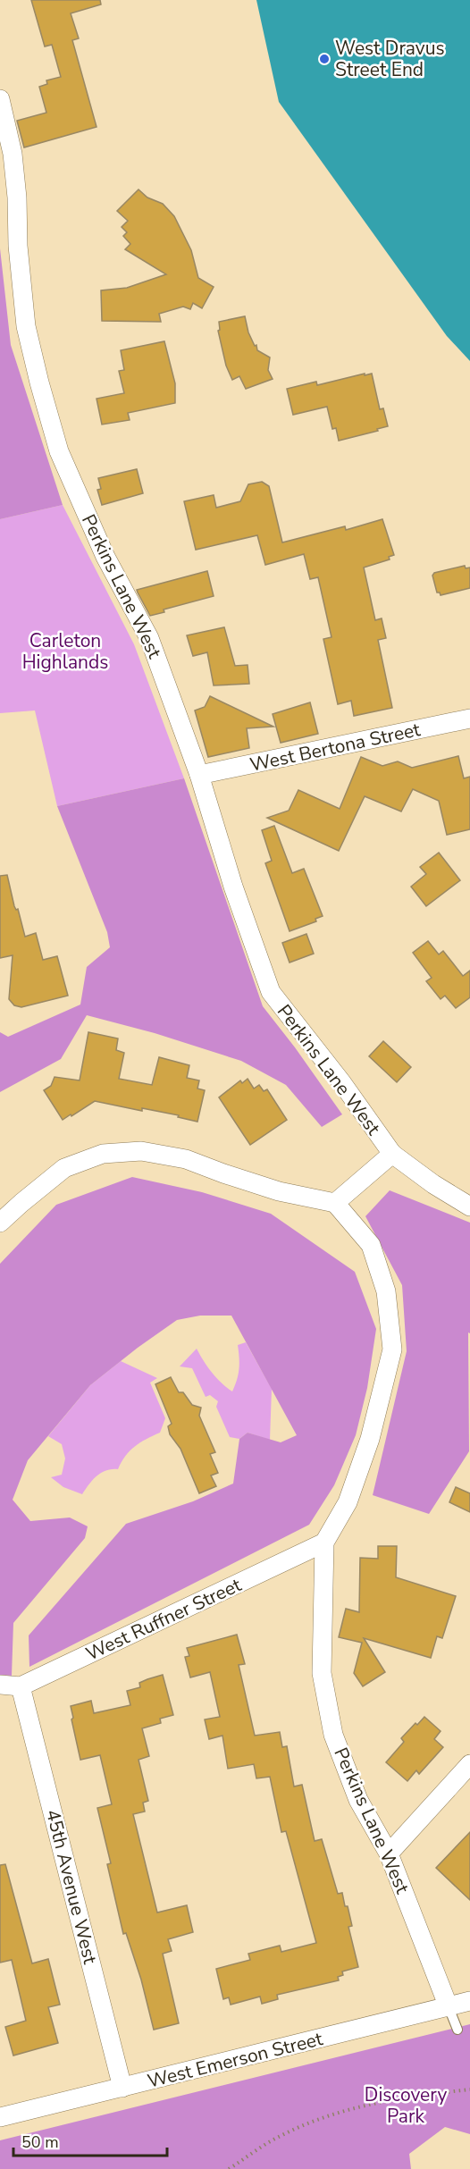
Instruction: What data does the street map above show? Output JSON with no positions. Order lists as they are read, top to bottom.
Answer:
{
  "streets": {
    "street": [
      "Perkins Lane West",
      "West Bertona Street",
      "West Ruffner Street",
      "45th Avenue West",
      "West Emerson Street"
    ]
  },
  "crossings": [
    ["Perkins Lane West", "West Bertona Street"],
    ["Perkins Lane West", "West Ruffner Street"],
    ["Perkins Lane West", "West Emerson Street"],
    ["West Ruffner Street", "45th Avenue West"],
    ["45th Avenue West", "West Emerson Street"]
  ],
  "parks": ["Carleton Highlands", "Discovery Park"],
  "places": ["West Dravus Street End"],
  "scale_bar": "50 m"
}
